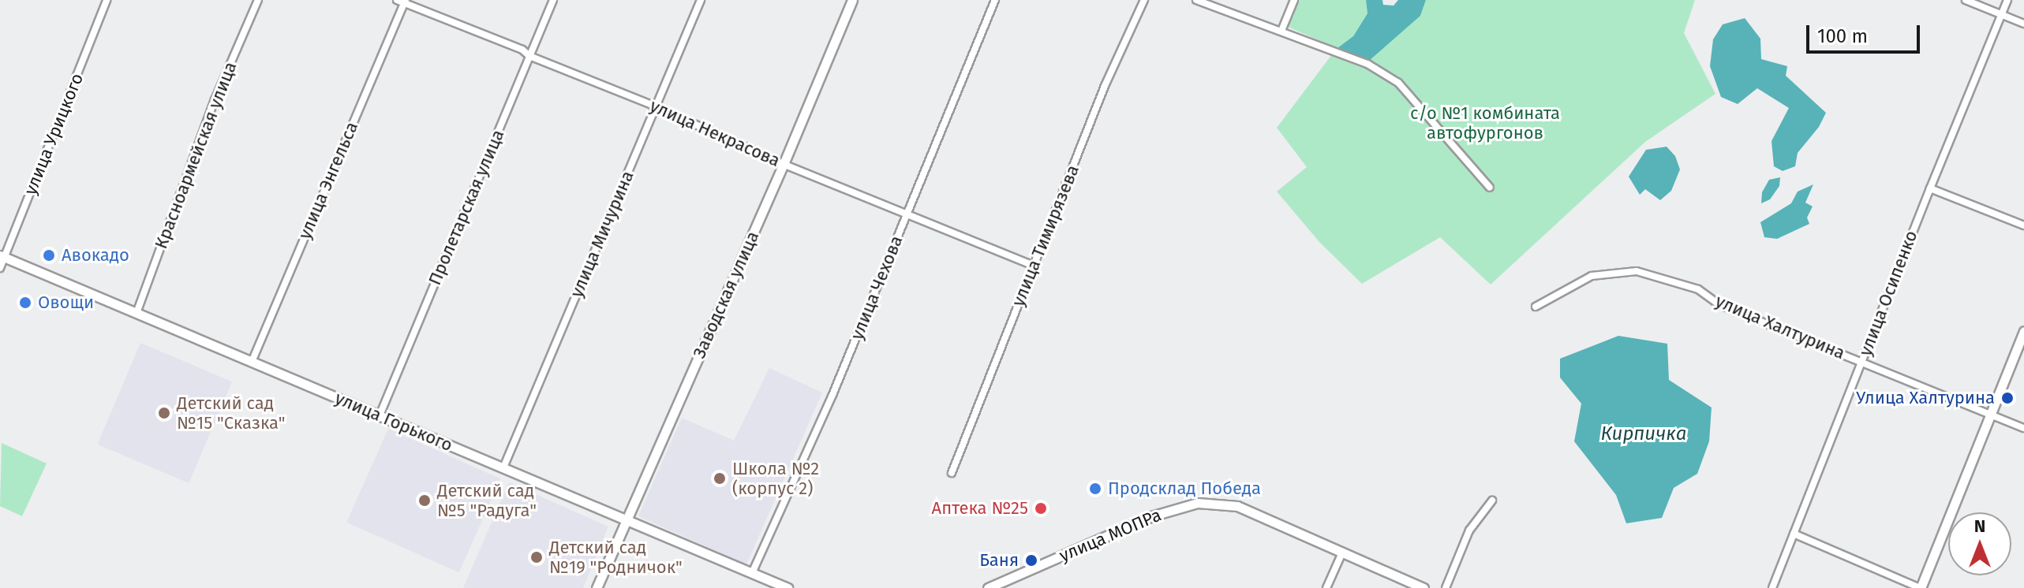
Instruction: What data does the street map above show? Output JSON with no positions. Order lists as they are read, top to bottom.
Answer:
{
  "streets": {
    "street": [
      "улица Некрасова",
      "улица Урицкого",
      "Красноармейская улица",
      "улица Энгельса",
      "Пролетарская улица",
      "улица Мичурина",
      "улица Тимирязева",
      "улица Чехова",
      "улица Осипенко",
      "Заводская улица",
      "улица Халтурина",
      "улица Горького",
      "улица МОПРа"
    ]
  },
  "crossings": [
    ["улица Некрасова", "улица Энгельса"],
    ["улица Некрасова", "Пролетарская улица"],
    ["улица Некрасова", "улица Мичурина"],
    ["улица Некрасова", "улица Тимирязева"],
    ["улица Некрасова", "улица Чехова"],
    ["улица Некрасова", "Заводская улица"],
    ["улица Урицкого", "улица Горького"],
    ["Красноармейская улица", "улица Горького"],
    ["улица Энгельса", "улица Горького"],
    ["Пролетарская улица", "улица Горького"],
    ["улица Мичурина", "улица Горького"],
    ["улица Чехова", "улица Горького"],
    ["улица Осипенко", "улица Халтурина"],
    ["Заводская улица", "улица Горького"]
  ],
  "water": ["Кирпичка"],
  "parks": ["с/о №1 комбината автофургонов"],
  "places": [
    "Авокадо",
    "Овощи",
    "Улица Халтурина",
    "Детский сад №15 \"Сказка\"",
    "Школа №2 (корпус 2)",
    "Продсклад Победа",
    "Детский сад №5 \"Радуга\"",
    "Аптека №25",
    "Детский сад №19 \"Родничок\"",
    "Баня"
  ],
  "scale_bar": "100 m",
  "north": "top"
}
